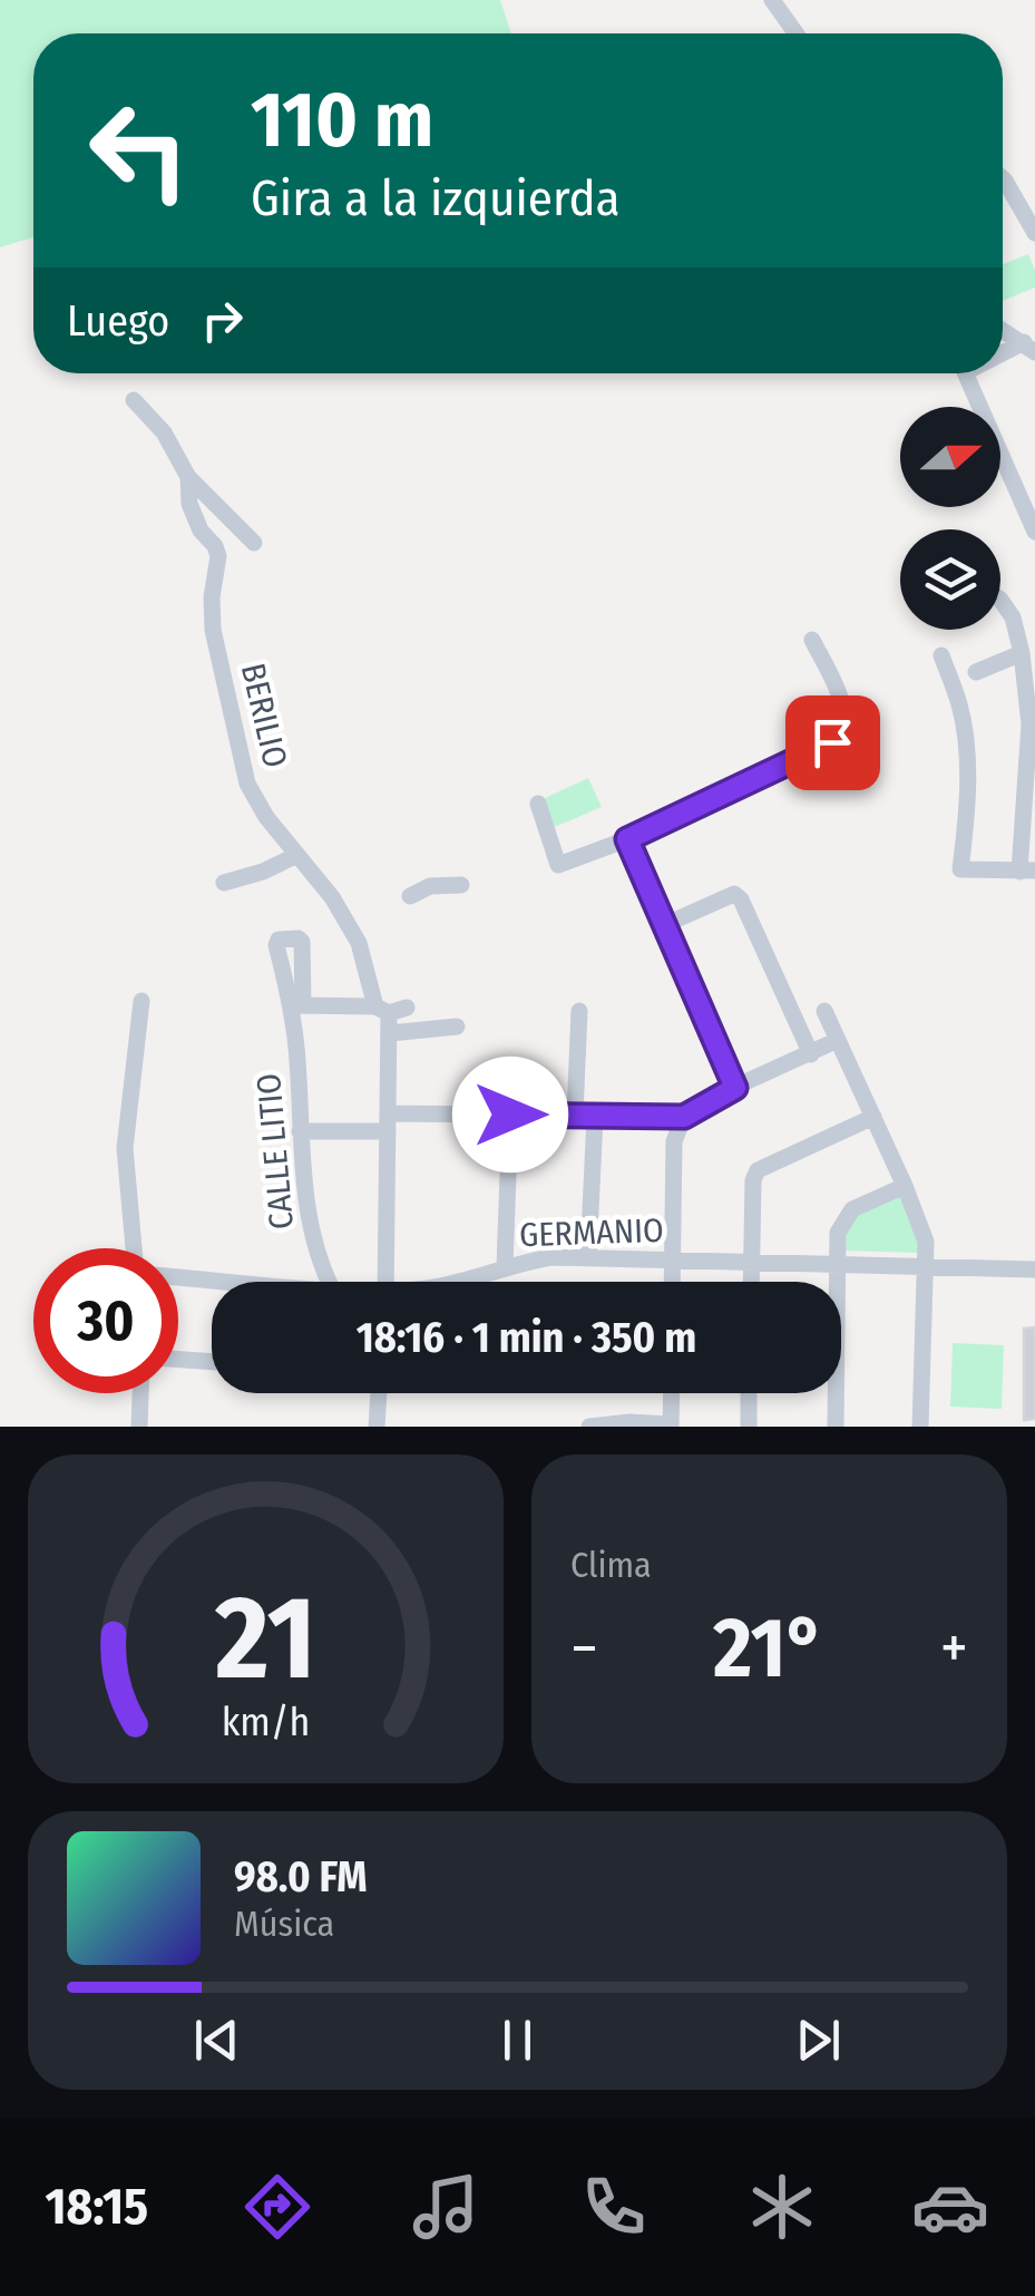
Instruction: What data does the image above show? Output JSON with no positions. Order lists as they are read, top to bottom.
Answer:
{
  "streets": {
    "street": ["BERILIO", "CALLE LITIO", "GERMANIO"]
  },
  "crossings": [
    ["BERILIO", "CALLE LITIO"]
  ],
  "north": "right",
  "page": {
    "turn": ["110 m", "Gira a la izquierda"],
    "then": "Luego",
    "limit": "30",
    "trip": "18:16 · 1 min · 350 m",
    "tile": "Clima",
    "heat": ["−", "21°", "+"],
    "song": ["98.0 FM", "Música"],
    "tabs": "18:15",
    "gauge": ["21", "km/h"]
  }
}
